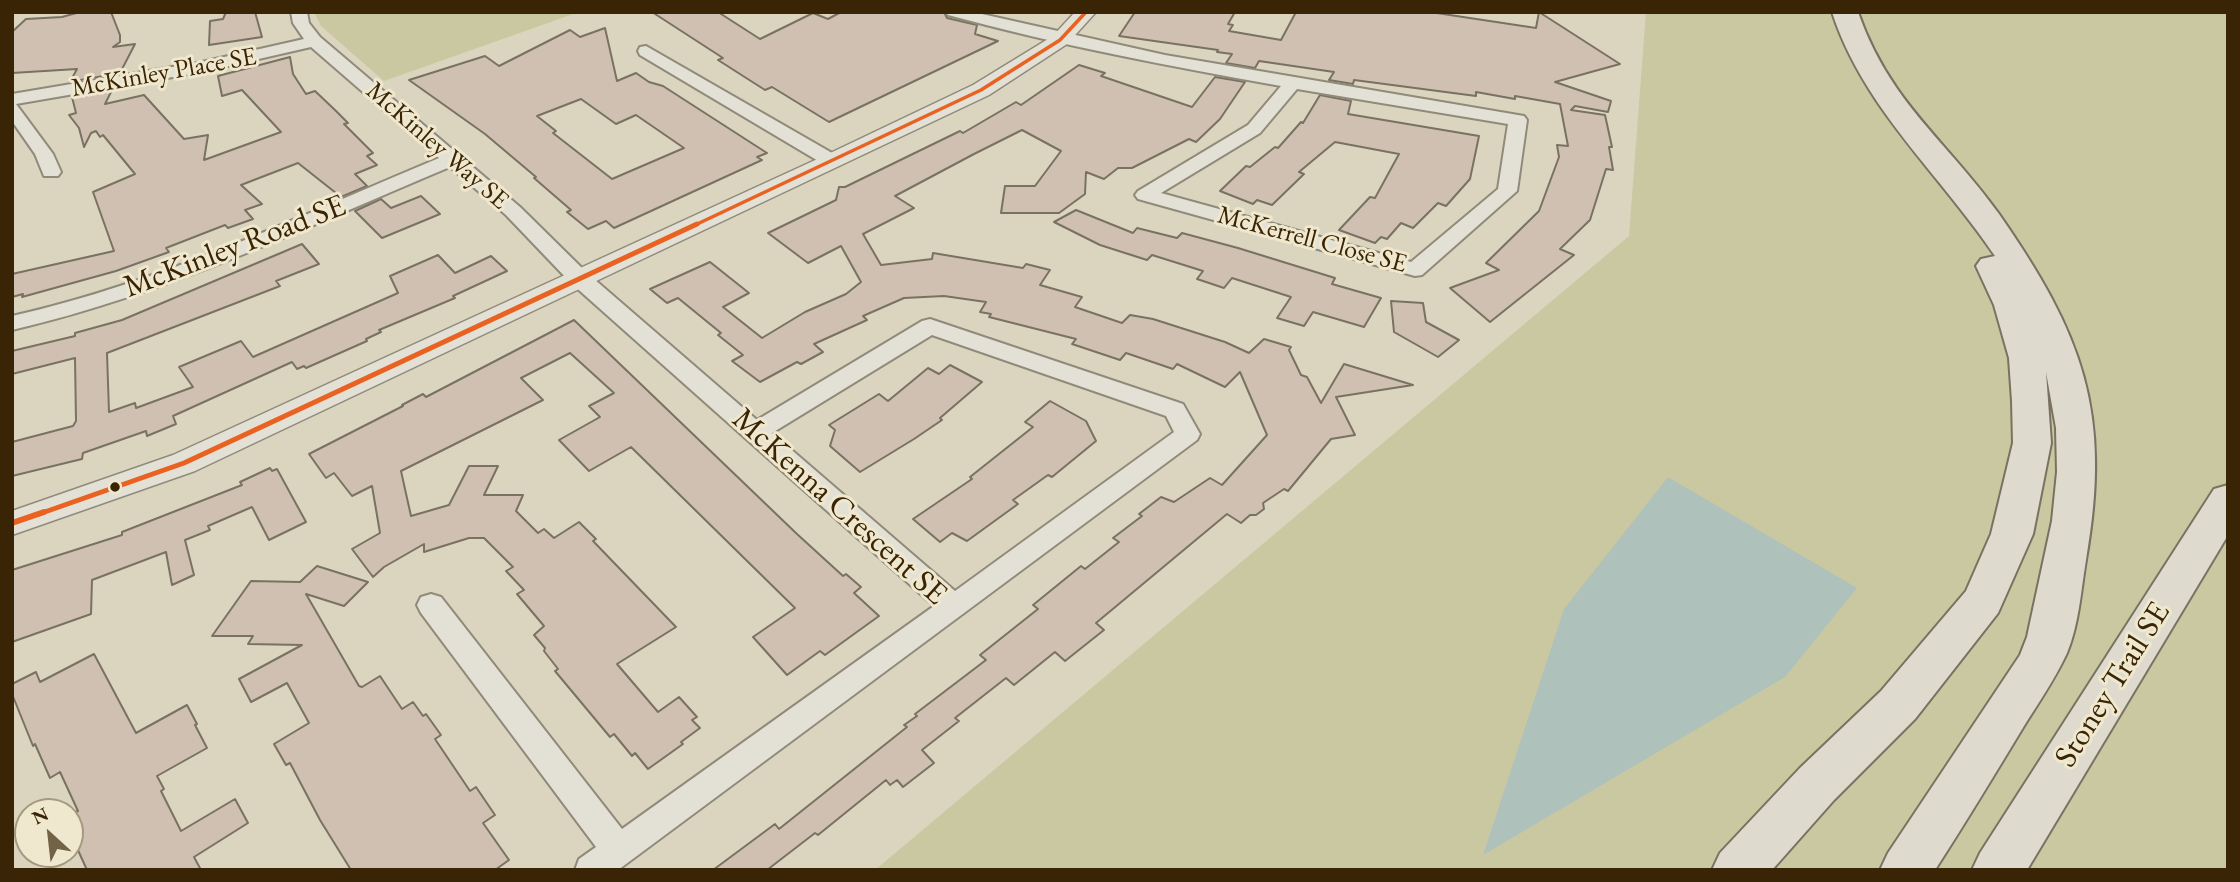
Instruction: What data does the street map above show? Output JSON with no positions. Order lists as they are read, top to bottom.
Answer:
{
  "streets": {
    "highway": ["Stoney Trail SE"],
    "street": [
      "McKinley Place SE",
      "McKinley Way SE",
      "McKerrell Close SE",
      "McKinley Road SE",
      "McKenna Crescent SE"
    ]
  },
  "crossings": [
    ["McKinley Place SE", "McKinley Way SE"],
    ["McKinley Way SE", "McKinley Road SE"],
    ["McKinley Way SE", "McKenna Crescent SE"]
  ],
  "north": "top left"
}
